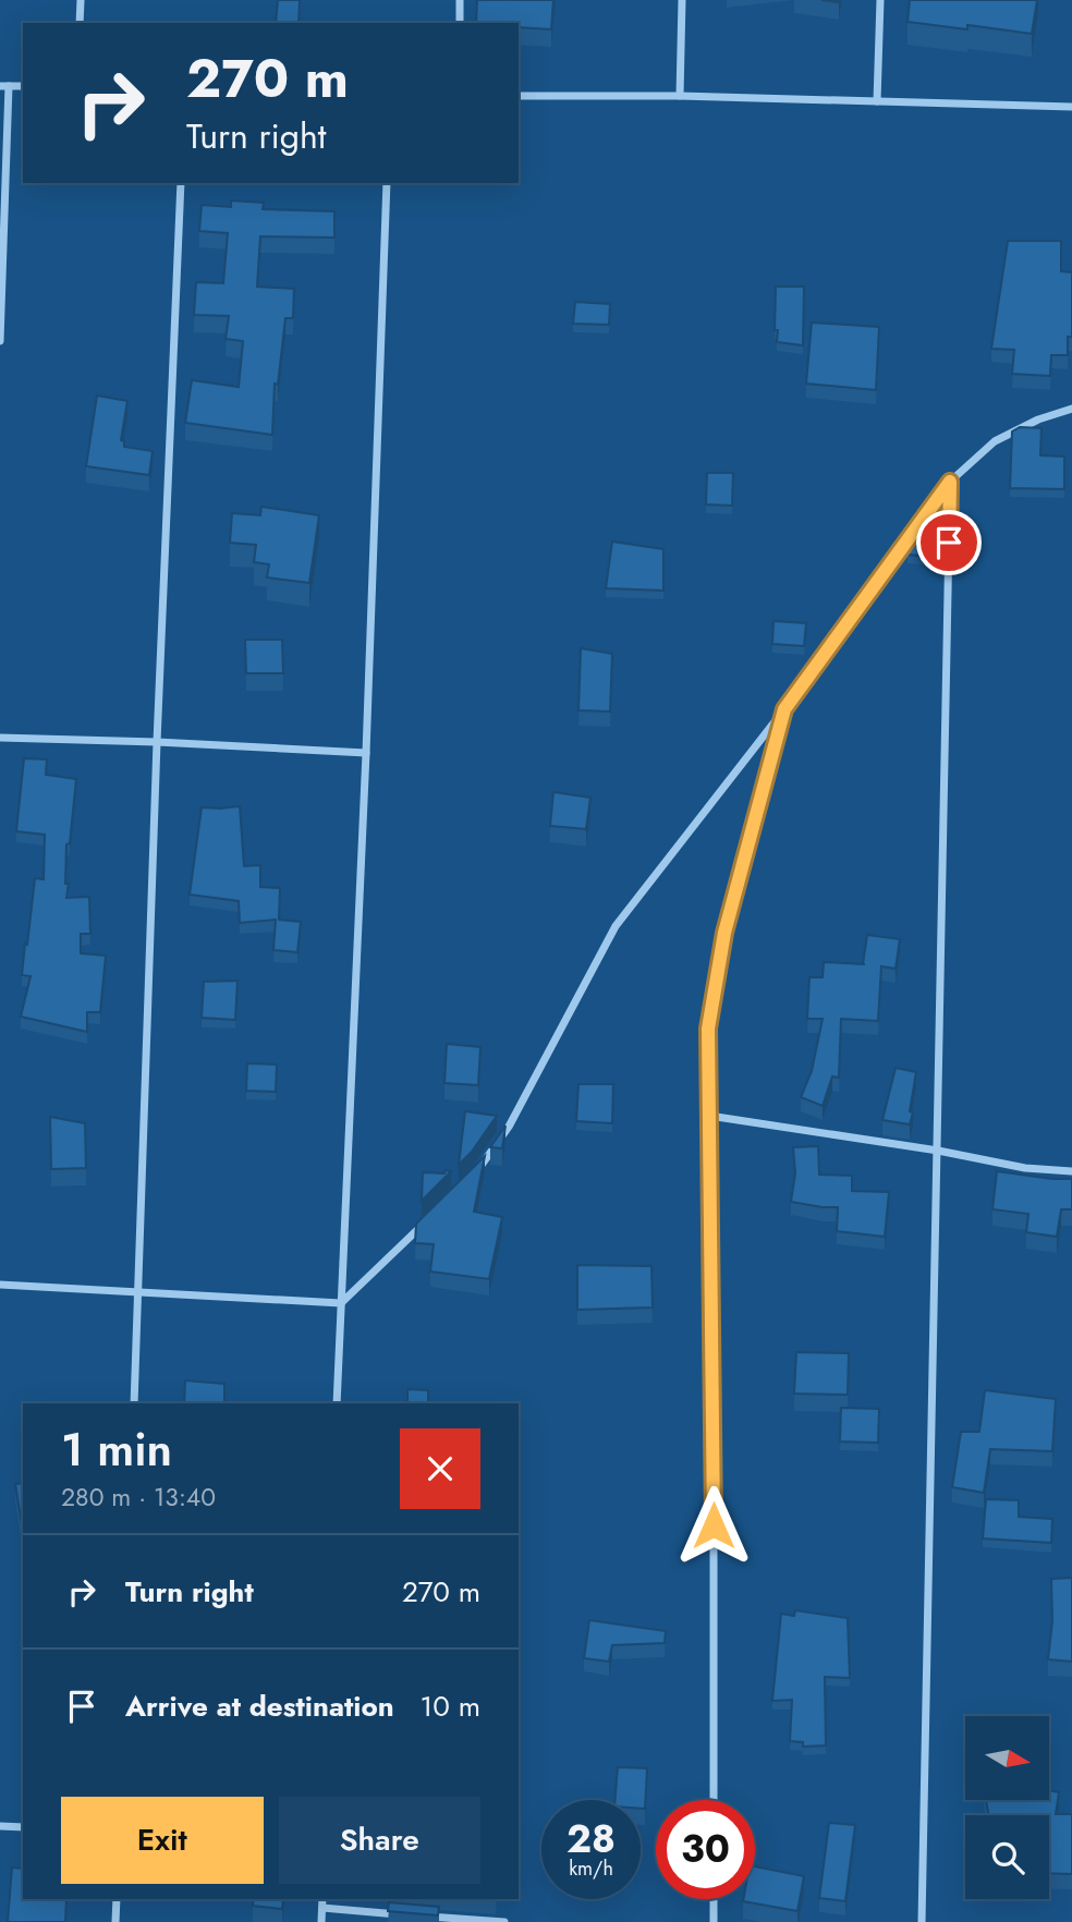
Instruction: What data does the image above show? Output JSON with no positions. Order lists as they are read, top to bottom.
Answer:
{
  "north": "right",
  "page": {
    "turn": ["270 m", "Turn right"],
    "heading": ["1 min", "280 m · 13:40"],
    "list": [
      {
        "name": "Turn right",
        "value": "270 m"
      },
      {
        "name": "Arrive at destination",
        "value": "10 m"
      }
    ],
    "buttons": ["Exit", "Share"],
    "speed": "28 km/h",
    "limit": "30"
  }
}
